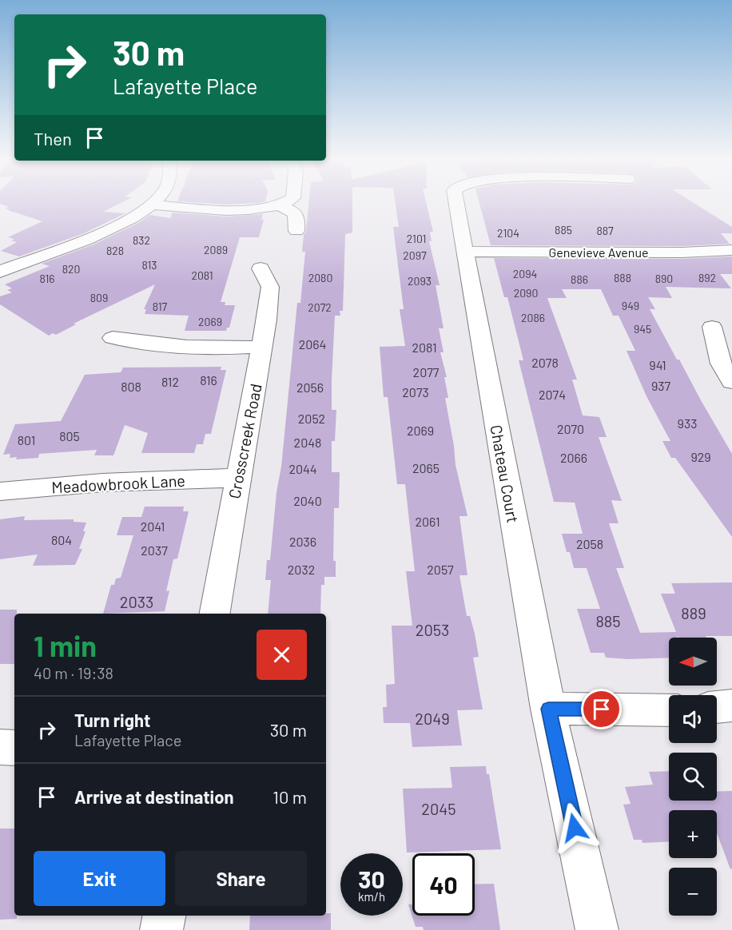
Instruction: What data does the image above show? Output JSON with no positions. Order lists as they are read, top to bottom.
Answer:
{
  "streets": {
    "street": [
      "Genevieve Avenue",
      "Crosscreek Road",
      "Chateau Court",
      "Meadowbrook Lane"
    ]
  },
  "crossings": [
    ["Genevieve Avenue", "Chateau Court"],
    ["Crosscreek Road", "Meadowbrook Lane"]
  ],
  "house_numbers": [
    "885",
    "887",
    "2104",
    "2101",
    "832",
    "2089",
    "828",
    "2097",
    "813",
    "820",
    "2094",
    "2081",
    "2080",
    "888",
    "892",
    "816",
    "890",
    "886",
    "2093",
    "2090",
    "809",
    "949",
    "817",
    "2072",
    "2086",
    "2069",
    "945",
    "2064",
    "2081",
    "2078",
    "941",
    "2077",
    "816",
    "812",
    "937",
    "808",
    "2056",
    "2073",
    "2074",
    "2052",
    "933",
    "2070",
    "2069",
    "805",
    "801",
    "2048",
    "929",
    "2066",
    "2065",
    "2044",
    "2040",
    "2061",
    "2041",
    "804",
    "2036",
    "2058",
    "2037",
    "2032",
    "2057",
    "2033",
    "889",
    "885",
    "2053",
    "2049",
    "2045"
  ],
  "north": "left",
  "page": {
    "turn": ["30 m", "Lafayette Place"],
    "then": "Then",
    "heading": ["1 min", "40 m · 19:38"],
    "map_buttons": ["+", "−"],
    "list": [
      {
        "name": "Turn right",
        "note": "Lafayette Place",
        "value": "30 m"
      },
      {
        "name": "Arrive at destination",
        "value": "10 m"
      }
    ],
    "buttons": ["Exit", "Share"],
    "speed": "30 km/h",
    "limit": "40"
  }
}
